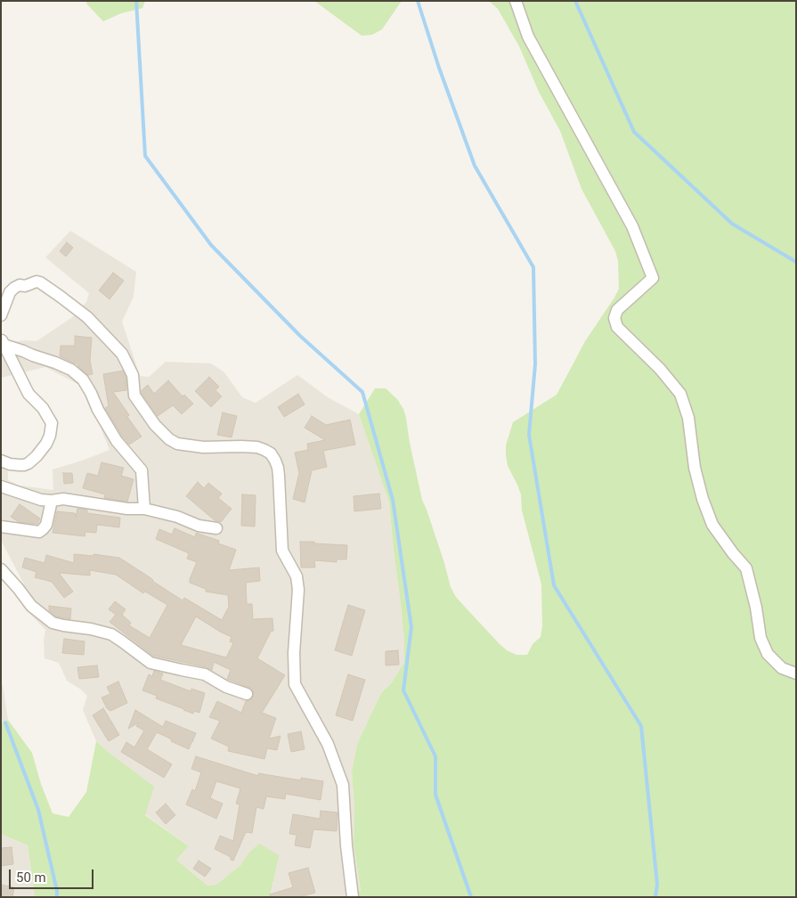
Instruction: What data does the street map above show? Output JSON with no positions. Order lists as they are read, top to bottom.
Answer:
{
  "scale_bar": "50 m"
}
